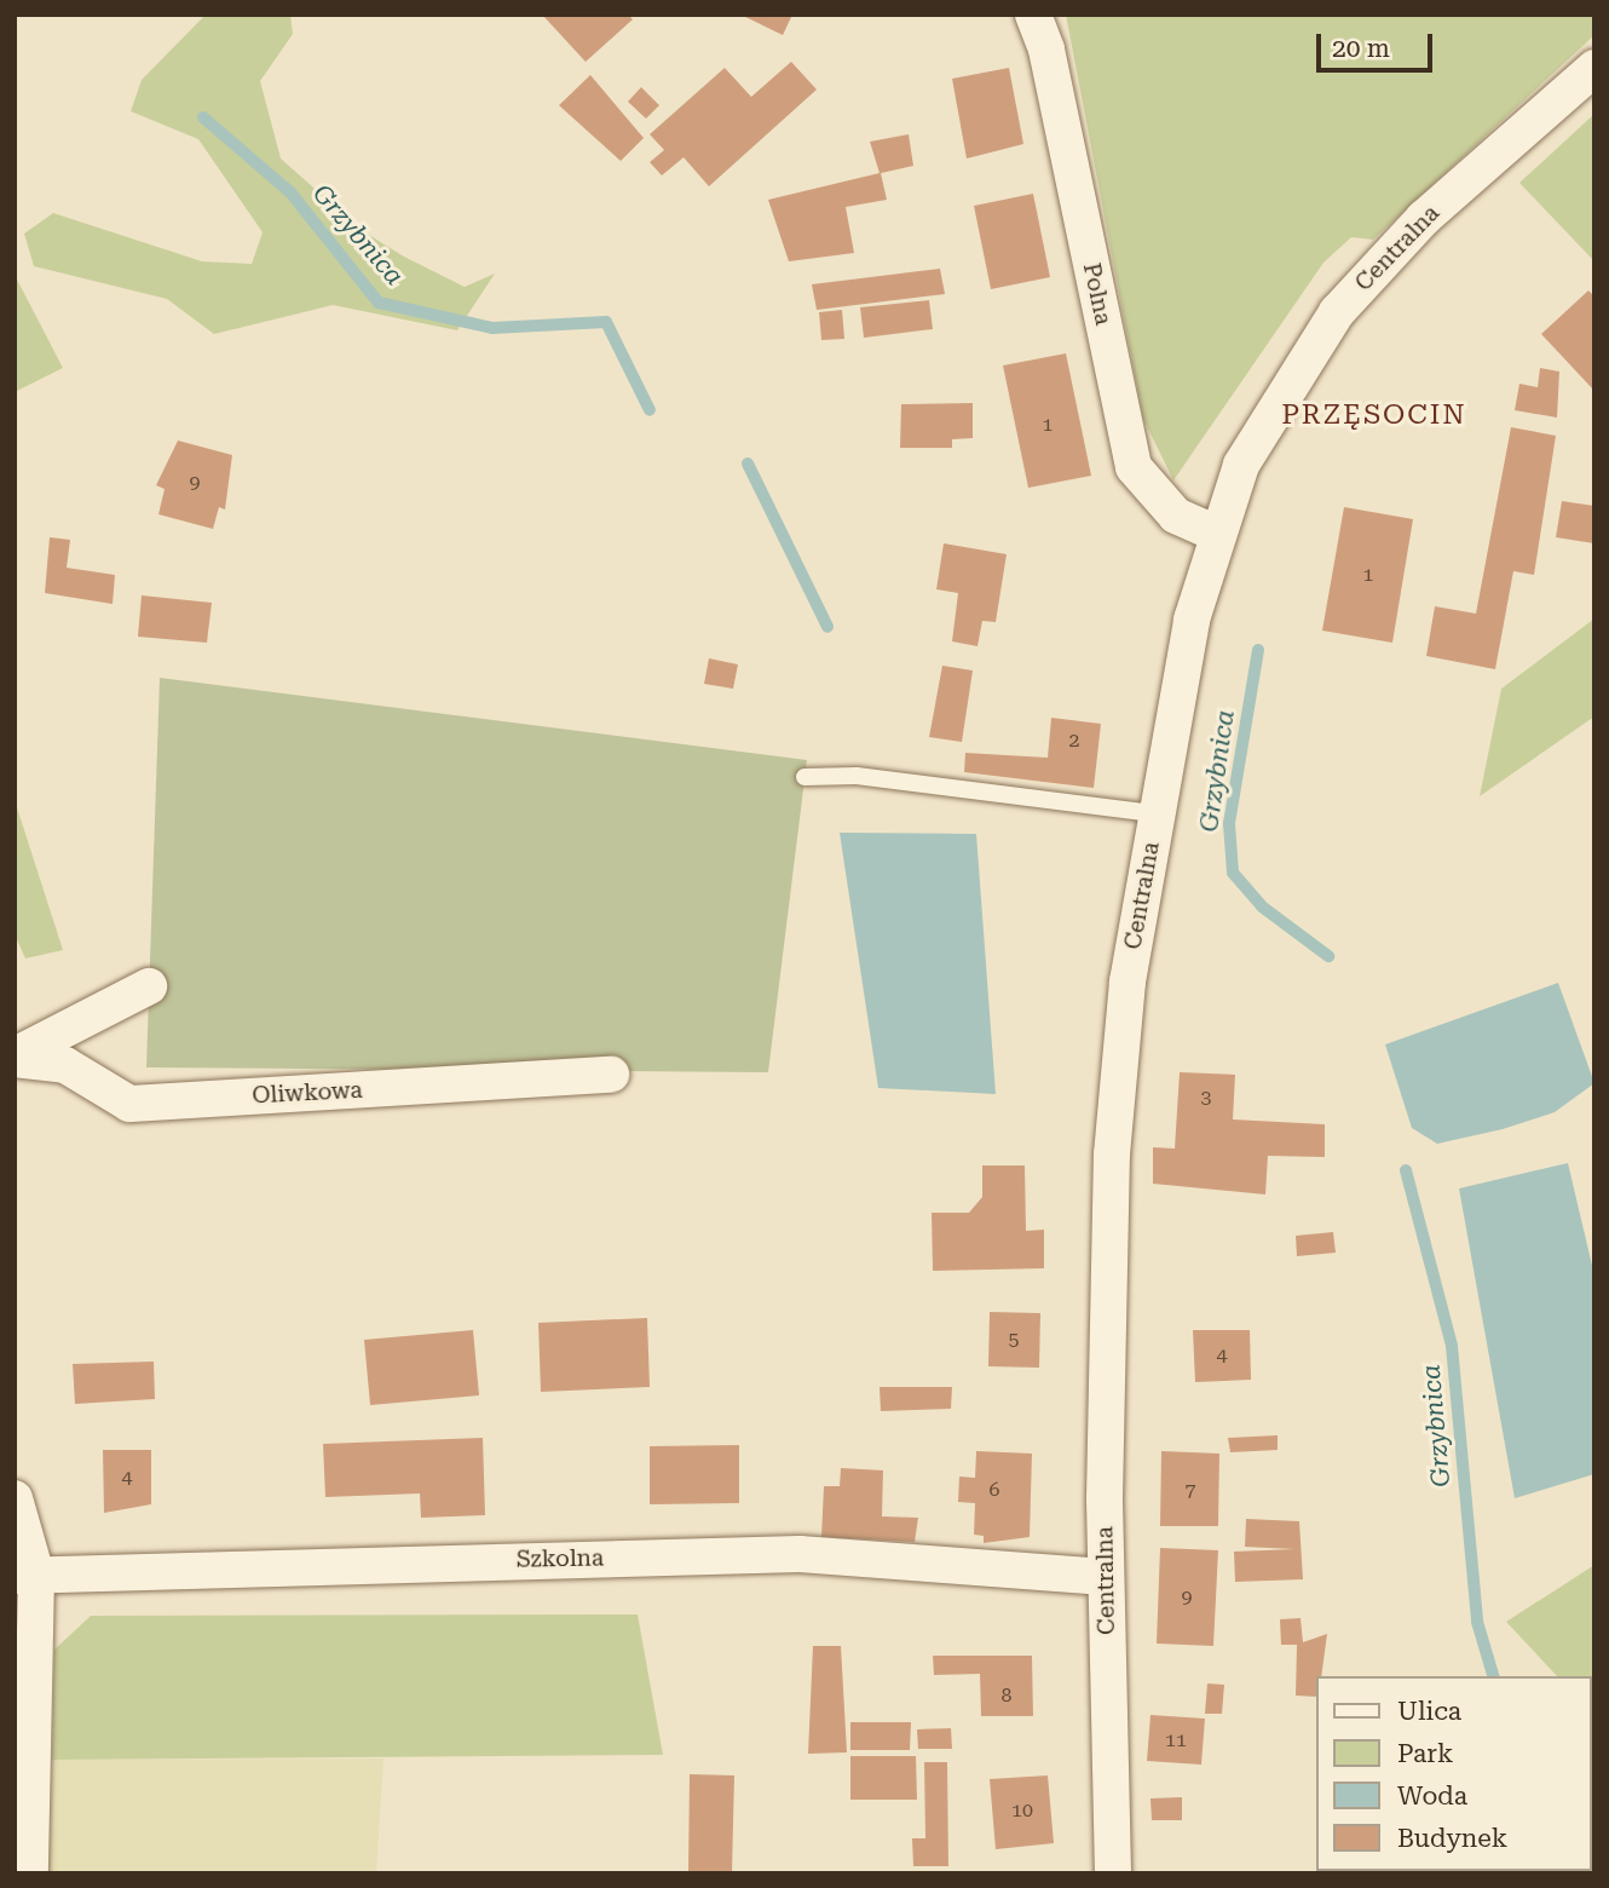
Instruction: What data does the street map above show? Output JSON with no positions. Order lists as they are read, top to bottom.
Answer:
{
  "streets": {
    "street": [
      "Centralna",
      "Polna",
      "Oliwkowa",
      "Szkolna"
    ]
  },
  "crossings": [
    ["Centralna", "Polna"],
    ["Centralna", "Szkolna"]
  ],
  "districts": ["PRZĘSOCIN"],
  "water": ["Grzybnica"],
  "house_numbers": [
    "1",
    "9",
    "1",
    "2",
    "3",
    "5",
    "4",
    "4",
    "6",
    "7",
    "9",
    "8",
    "11",
    "10"
  ],
  "legend": [
    "Ulica",
    "Park",
    "Woda",
    "Budynek"
  ],
  "scale_bar": "20 m"
}
